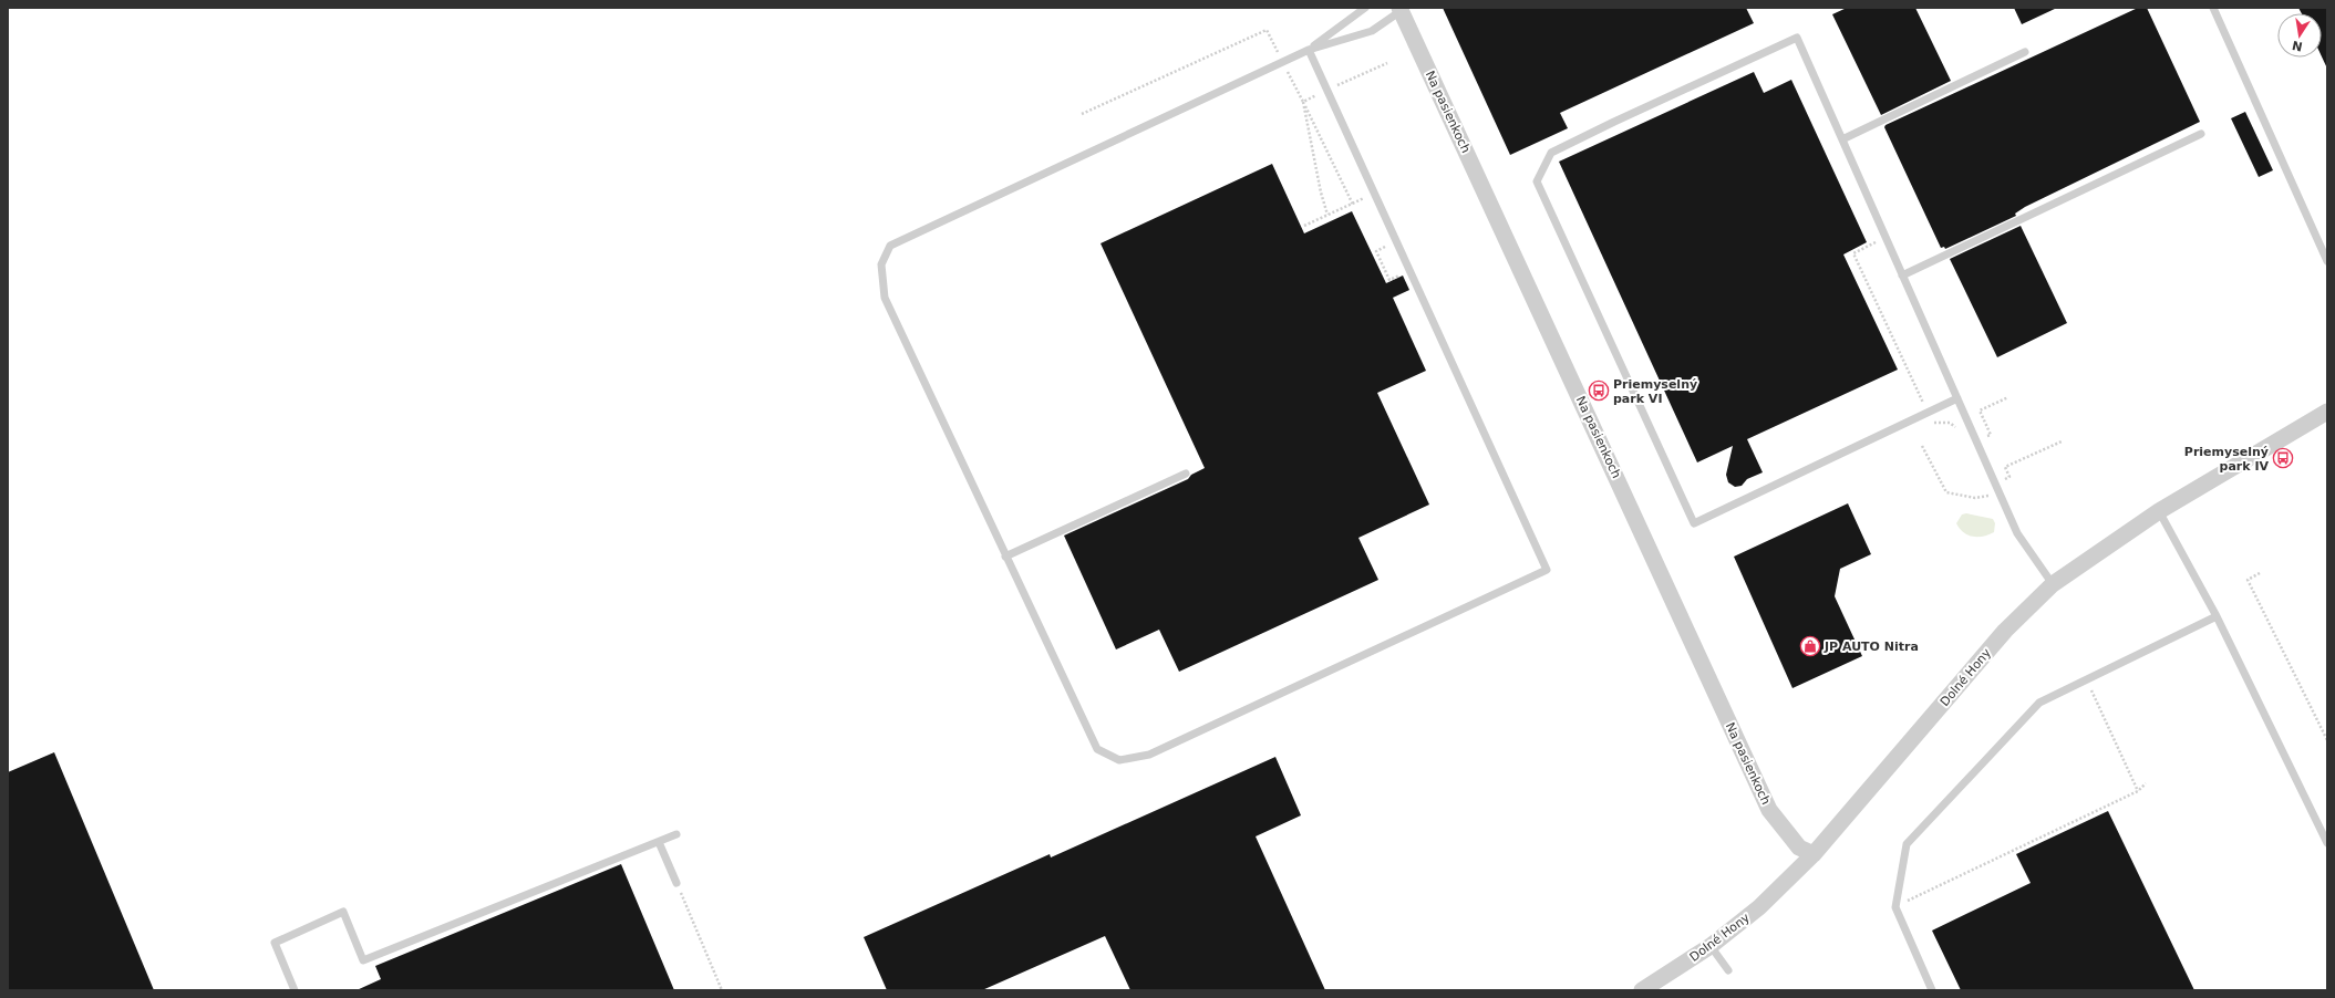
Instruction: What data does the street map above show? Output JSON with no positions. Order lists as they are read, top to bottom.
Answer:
{
  "streets": {
    "street": ["Na pasienkoch", "Dolné Hony"]
  },
  "crossings": [
    ["Na pasienkoch", "Dolné Hony"]
  ],
  "places": {
    "bus stop": ["Priemyselný park VI", "Priemyselný park IV"],
    "shop": ["JP AUTO Nitra"]
  },
  "north": "bottom"
}
